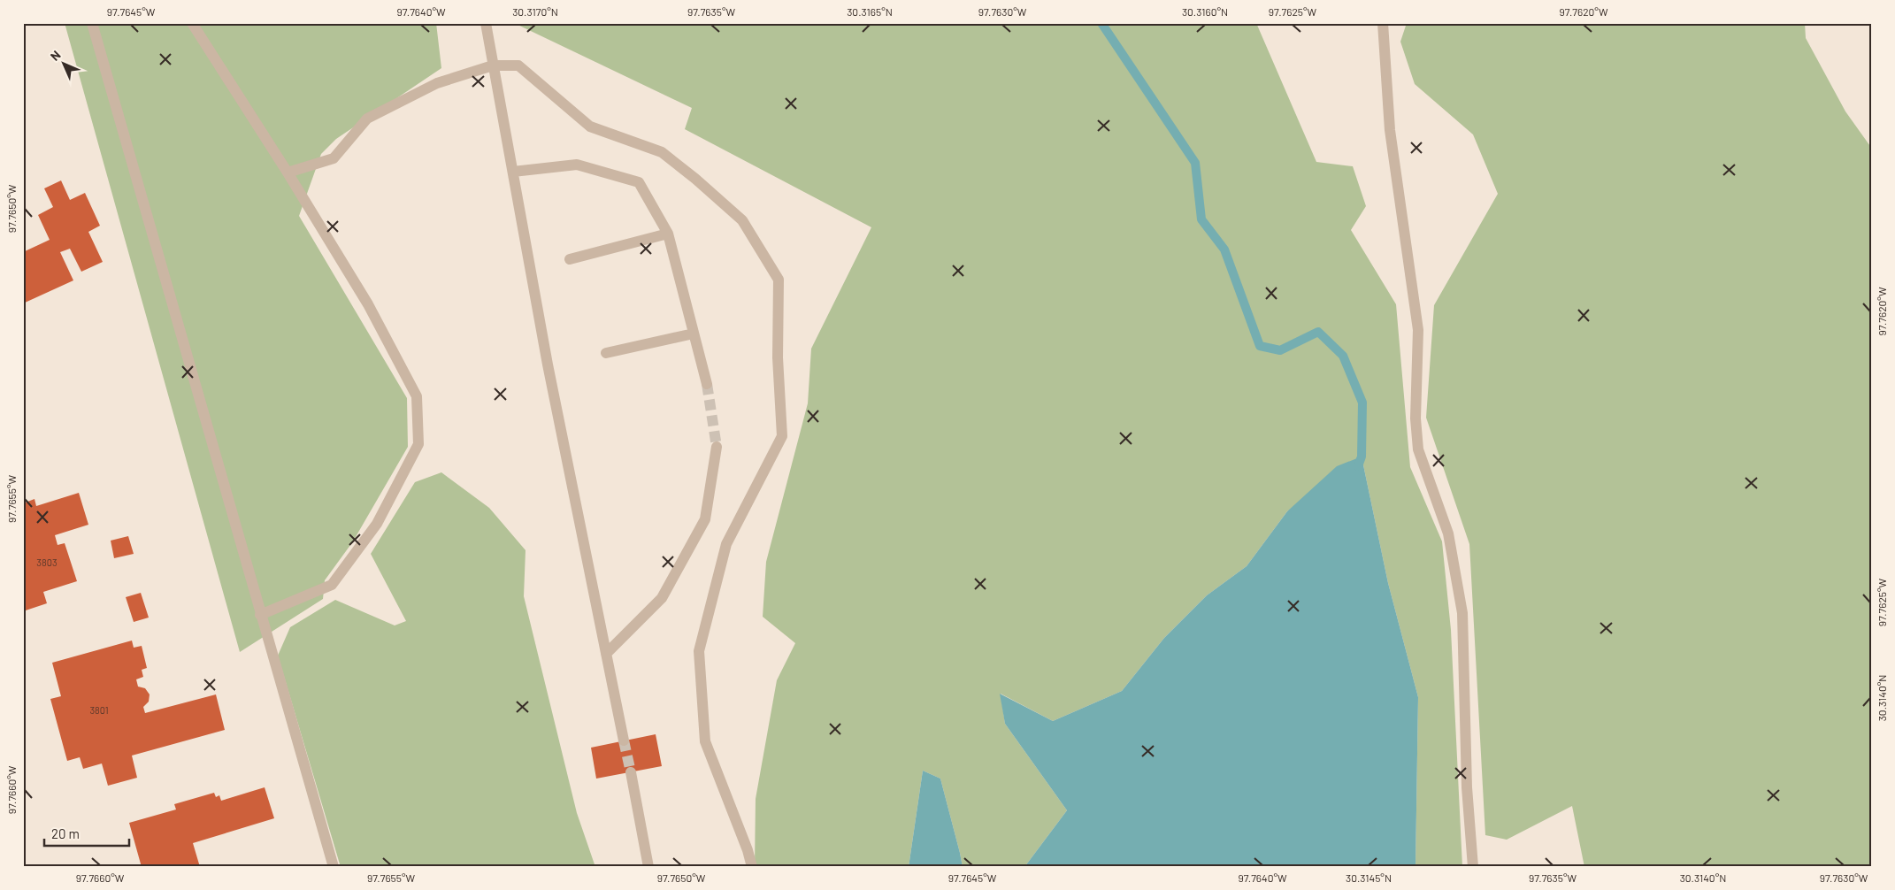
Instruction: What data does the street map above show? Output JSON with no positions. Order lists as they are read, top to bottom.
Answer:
{
  "house_numbers": ["3803", "3801"],
  "scale_bar": "20 m",
  "north": "top left",
  "coordinates": [
    "97.7645°W",
    "97.7640°W",
    "30.3170°N",
    "97.7635°W",
    "30.3165°N",
    "97.7630°W",
    "30.3160°N",
    "97.7625°W",
    "97.7620°W",
    "97.7650°W",
    "97.7655°W",
    "30.3140°N",
    "97.7660°W",
    "30.3145°N"
  ]
}
